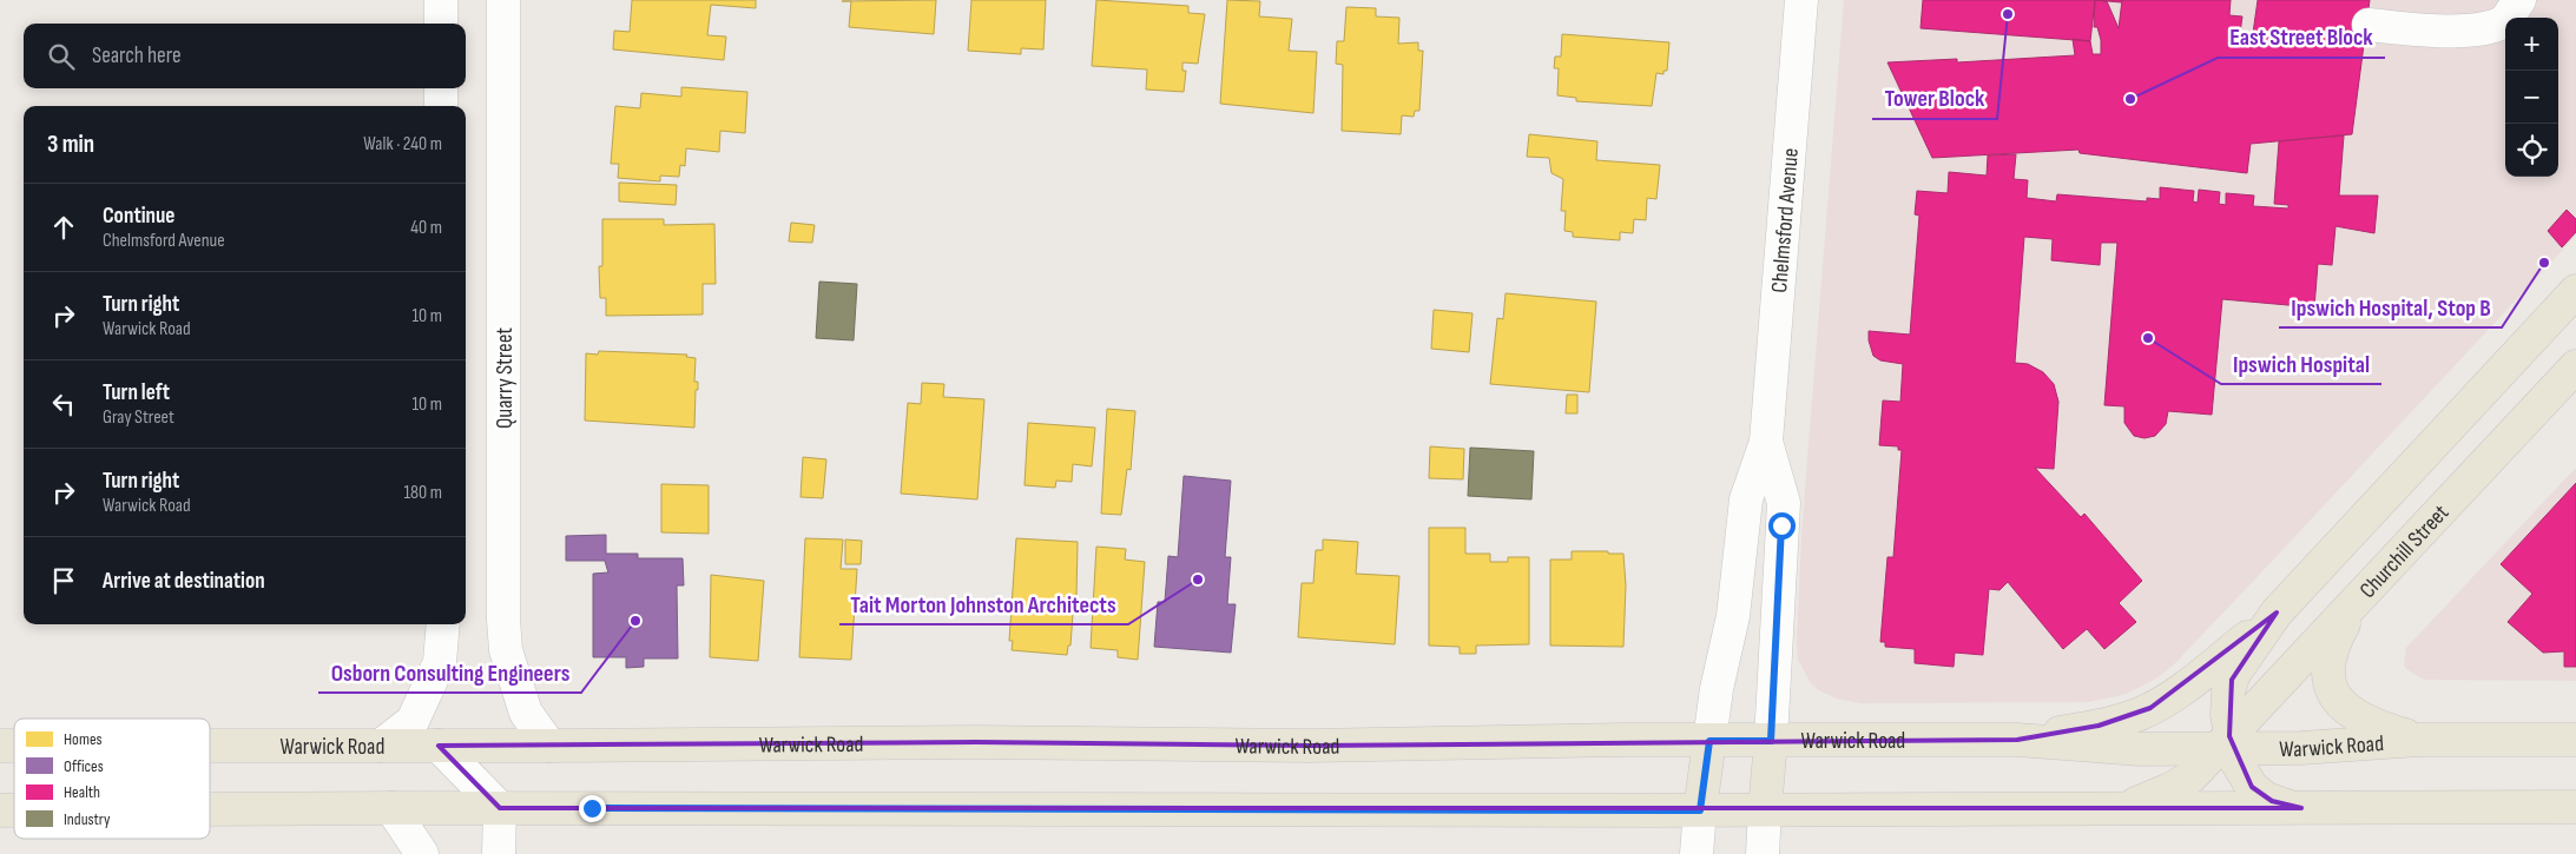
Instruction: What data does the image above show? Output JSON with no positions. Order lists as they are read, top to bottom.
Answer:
{
  "streets": {
    "main road": ["Churchill Street", "Warwick Road"],
    "street": ["Chelmsford Avenue", "Quarry Street"]
  },
  "crossings": [
    ["Chelmsford Avenue", "Warwick Road"],
    ["Quarry Street", "Warwick Road"],
    ["Churchill Street", "Warwick Road"]
  ],
  "places": [
    "Tower Block",
    "East Street Block",
    "Ipswich Hospital, Stop B",
    "Ipswich Hospital",
    "Tait Morton Johnston Architects",
    "Osborn Consulting Engineers"
  ],
  "legend": [
    "Homes",
    "Offices",
    "Health",
    "Industry"
  ],
  "page": {
    "map_buttons": ["+", "−"],
    "search": "Search here",
    "heading": ["3 min", "Walk · 240 m"],
    "list": [
      ["Continue", "Chelmsford Avenue", "40 m"],
      ["Turn right", "Warwick Road", "10 m"],
      ["Turn left", "Gray Street", "10 m"],
      ["Turn right", "Warwick Road", "180 m"],
      "Arrive at destination"
    ]
  }
}
